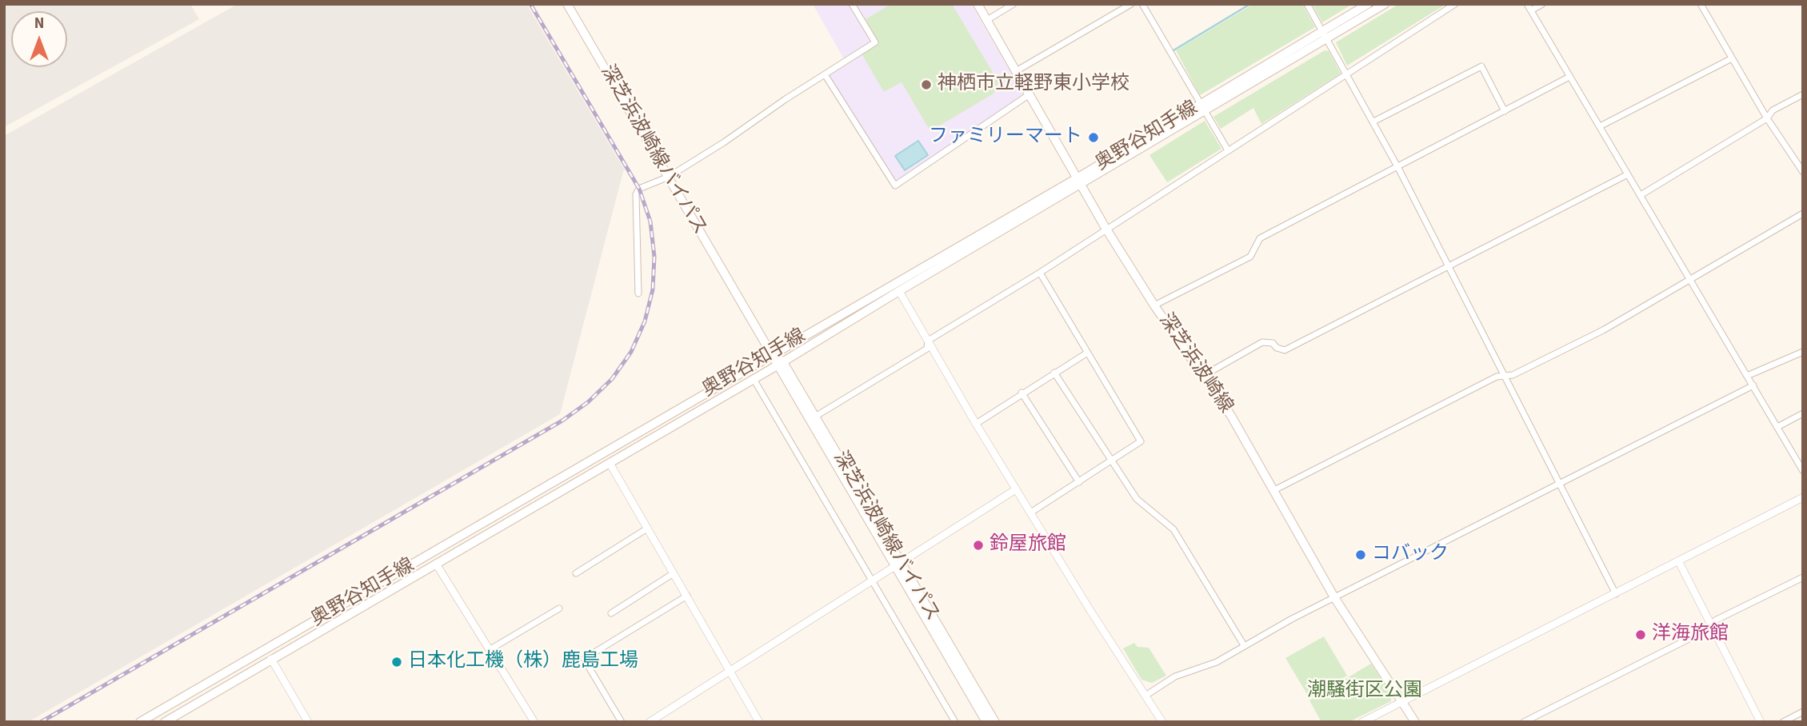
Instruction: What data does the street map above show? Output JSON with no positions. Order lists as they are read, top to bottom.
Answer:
{
  "streets": {
    "main road": ["奥野谷知手線", "深芝浜波崎線バイパス", "深芝浜波崎線"]
  },
  "crossings": [
    ["奥野谷知手線", "深芝浜波崎線バイパス"],
    ["奥野谷知手線", "深芝浜波崎線"]
  ],
  "parks": ["潮騒街区公園"],
  "places": [
    "神栖市立軽野東小学校",
    "ファミリーマート",
    "鈴屋旅館",
    "コバック",
    "洋海旅館",
    "日本化工機（株）鹿島工場"
  ],
  "north": "top"
}
